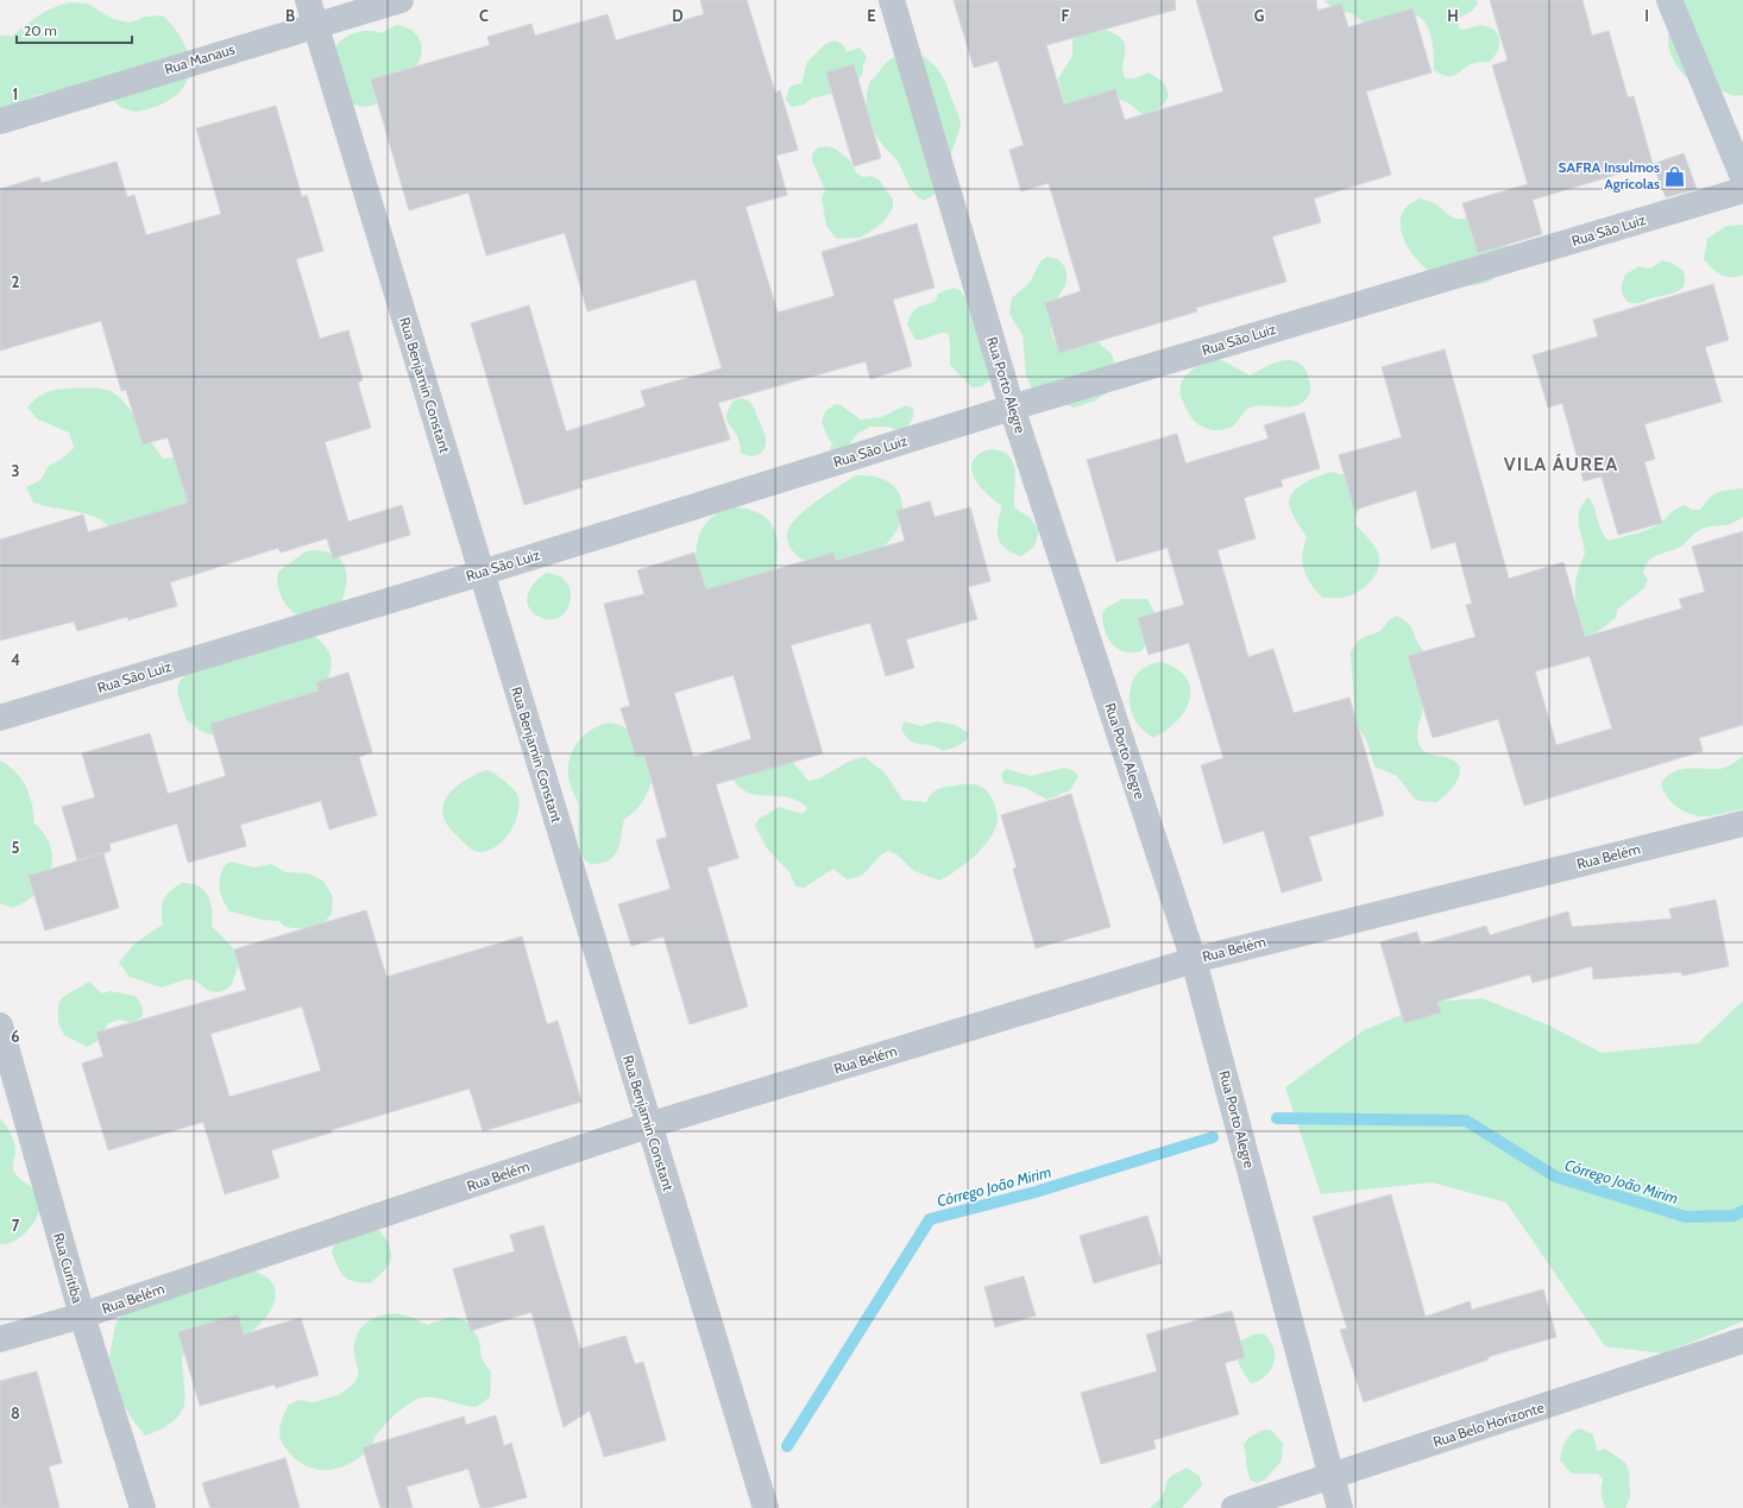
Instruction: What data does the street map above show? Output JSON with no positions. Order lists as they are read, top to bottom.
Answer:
{
  "streets": {
    "street": [
      "Rua Manaus",
      "Rua São Luiz",
      "Rua Benjamin Constant",
      "Rua Porto Alegre",
      "Rua Belém",
      "Rua Curitiba",
      "Rua Belo Horizonte"
    ]
  },
  "crossings": [
    ["Rua Manaus", "Rua Benjamin Constant"],
    ["Rua São Luiz", "Rua Benjamin Constant"],
    ["Rua São Luiz", "Rua Porto Alegre"],
    ["Rua Benjamin Constant", "Rua Belém"],
    ["Rua Porto Alegre", "Rua Belém"],
    ["Rua Porto Alegre", "Rua Belo Horizonte"],
    ["Rua Belém", "Rua Curitiba"]
  ],
  "districts": ["VILA ÁUREA"],
  "water": ["Córrego João Mirim"],
  "places": {
    "shop": ["SAFRA Insulmos Agrícolas"]
  },
  "scale_bar": "20 m",
  "grid": {
    "columns": [
      "B",
      "C",
      "D",
      "E",
      "F",
      "G",
      "H",
      "I"
    ],
    "rows": [
      "1",
      "2",
      "3",
      "4",
      "5",
      "6",
      "7",
      "8"
    ]
  }
}
